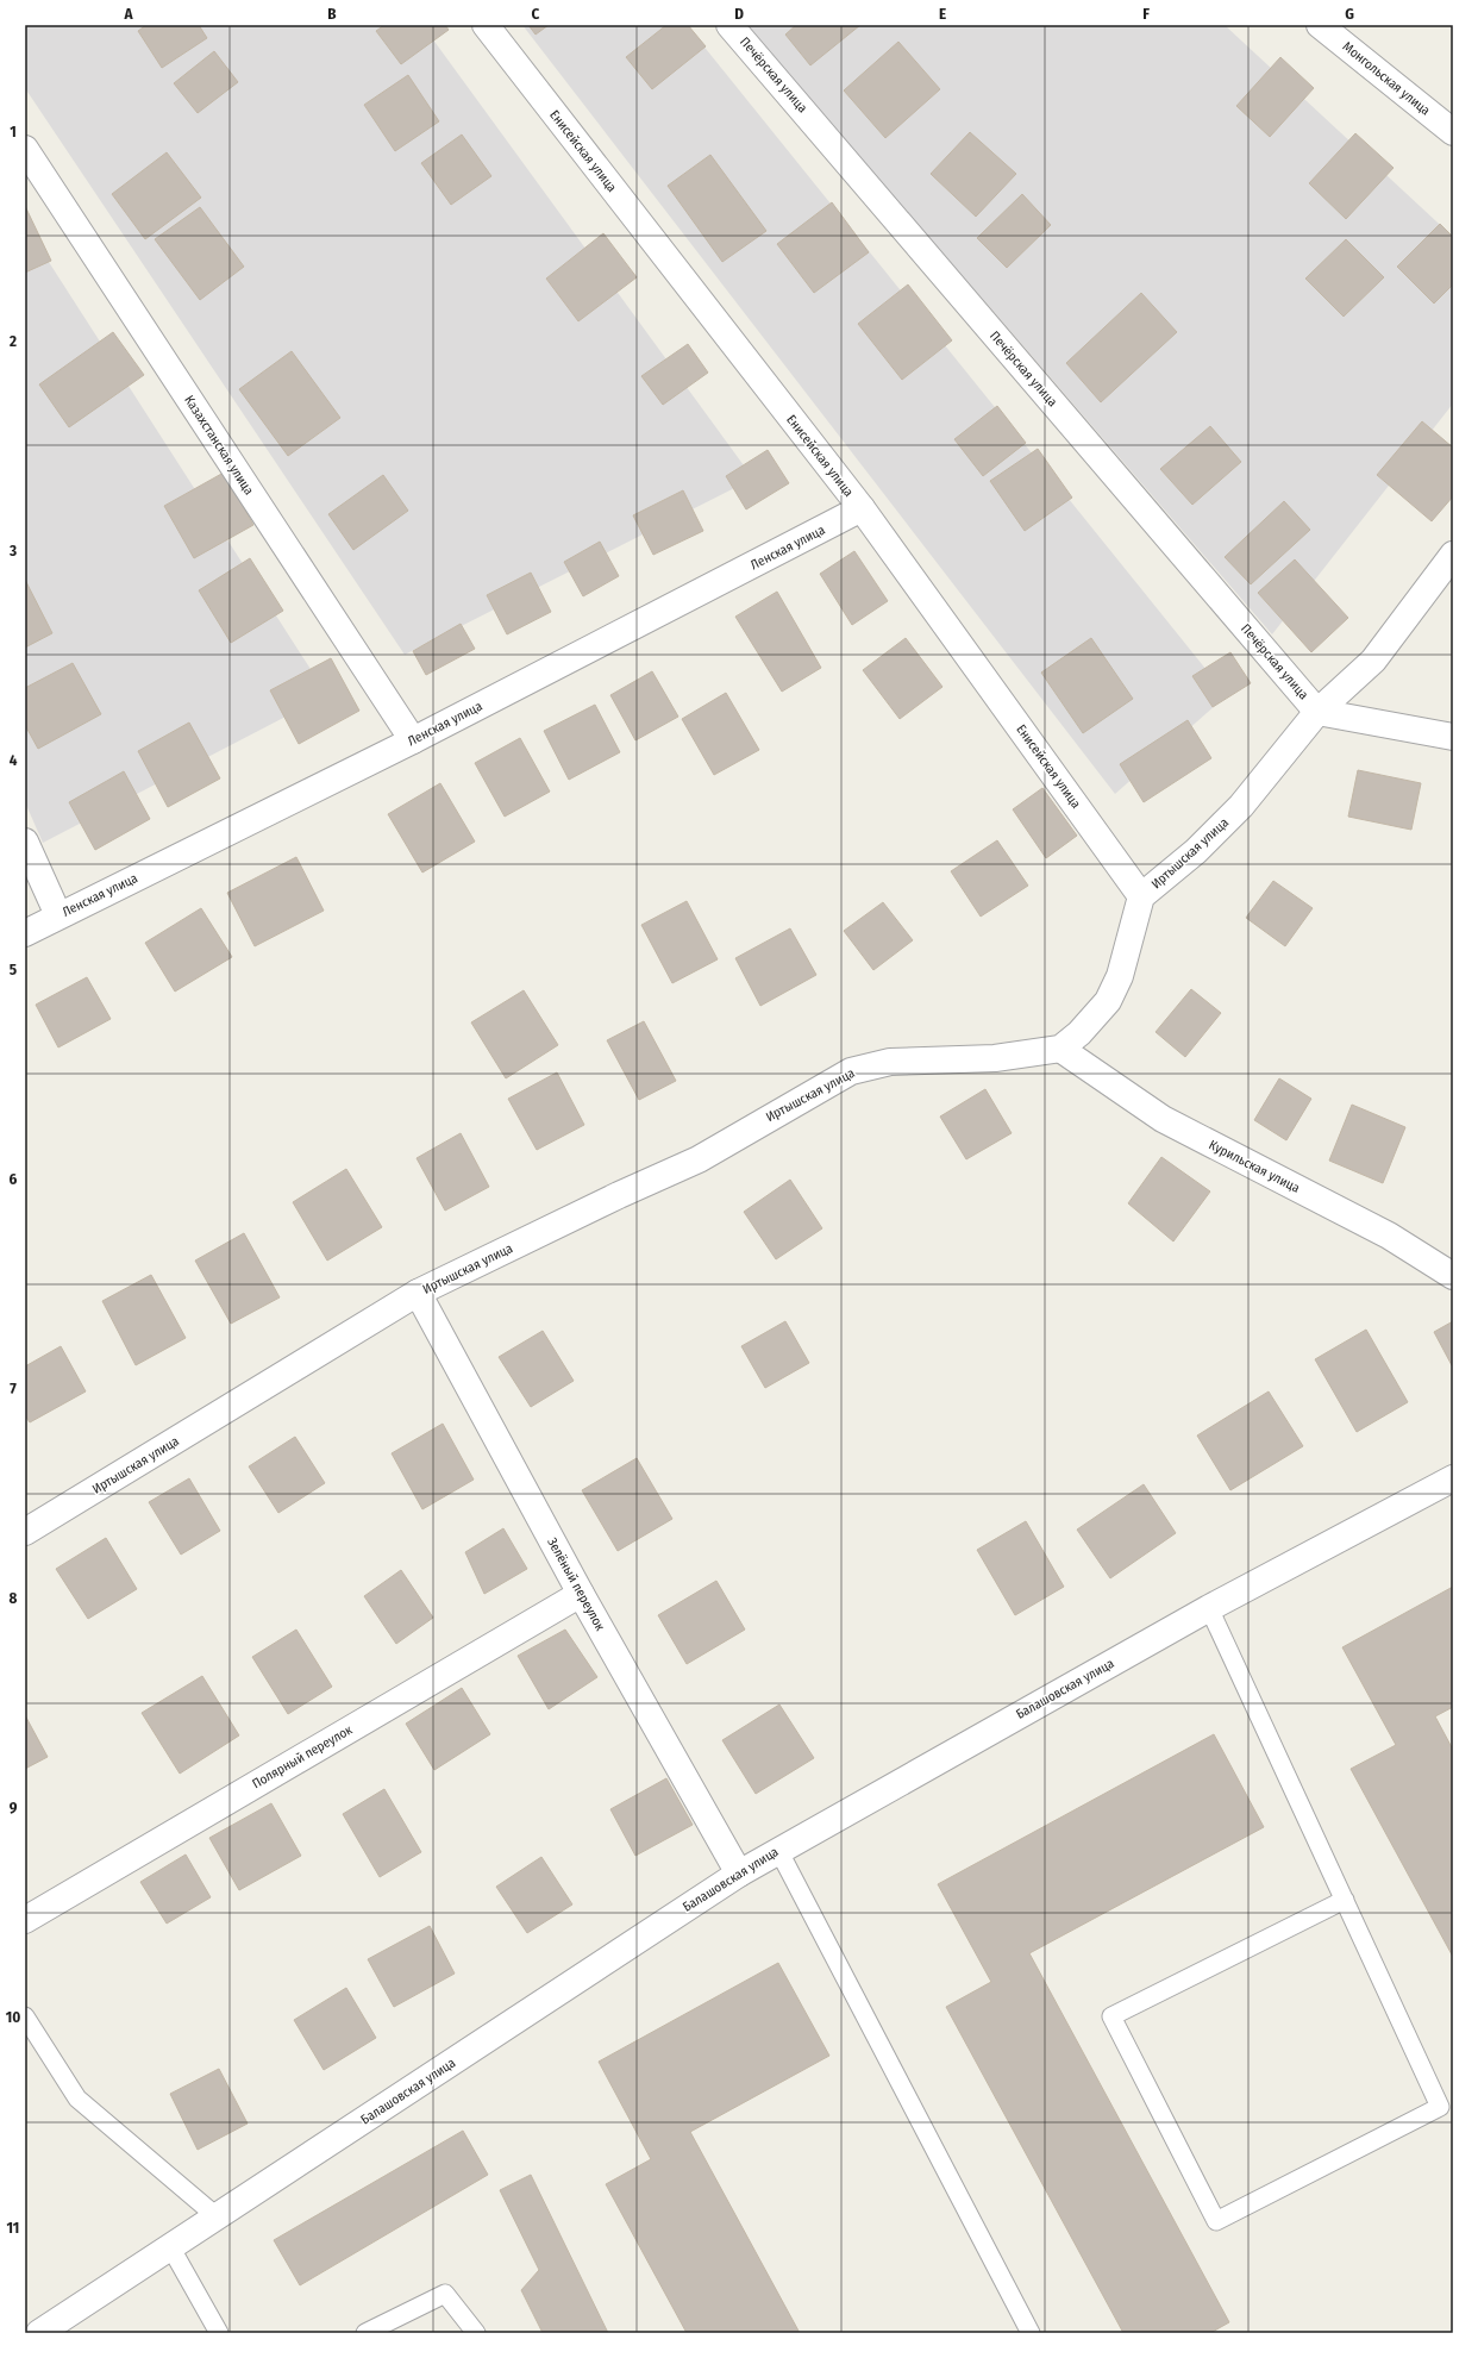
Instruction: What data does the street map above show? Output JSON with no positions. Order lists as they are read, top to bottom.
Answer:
{
  "streets": {
    "street": [
      "Печёрская улица",
      "Монгольская улица",
      "Енисейская улица",
      "Казахстанская улица",
      "Ленская улица",
      "Иртышская улица",
      "Курильская улица",
      "Зелёный переулок",
      "Балашовская улица",
      "Полярный переулок"
    ]
  },
  "crossings": [
    ["Печёрская улица", "Иртышская улица"],
    ["Енисейская улица", "Ленская улица"],
    ["Енисейская улица", "Иртышская улица"],
    ["Казахстанская улица", "Ленская улица"],
    ["Иртышская улица", "Курильская улица"],
    ["Иртышская улица", "Зелёный переулок"],
    ["Зелёный переулок", "Балашовская улица"],
    ["Зелёный переулок", "Полярный переулок"]
  ],
  "grid": {
    "columns": [
      "A",
      "B",
      "C",
      "D",
      "E",
      "F",
      "G"
    ],
    "rows": [
      "1",
      "2",
      "3",
      "4",
      "5",
      "6",
      "7",
      "8",
      "9",
      "10",
      "11"
    ]
  }
}
